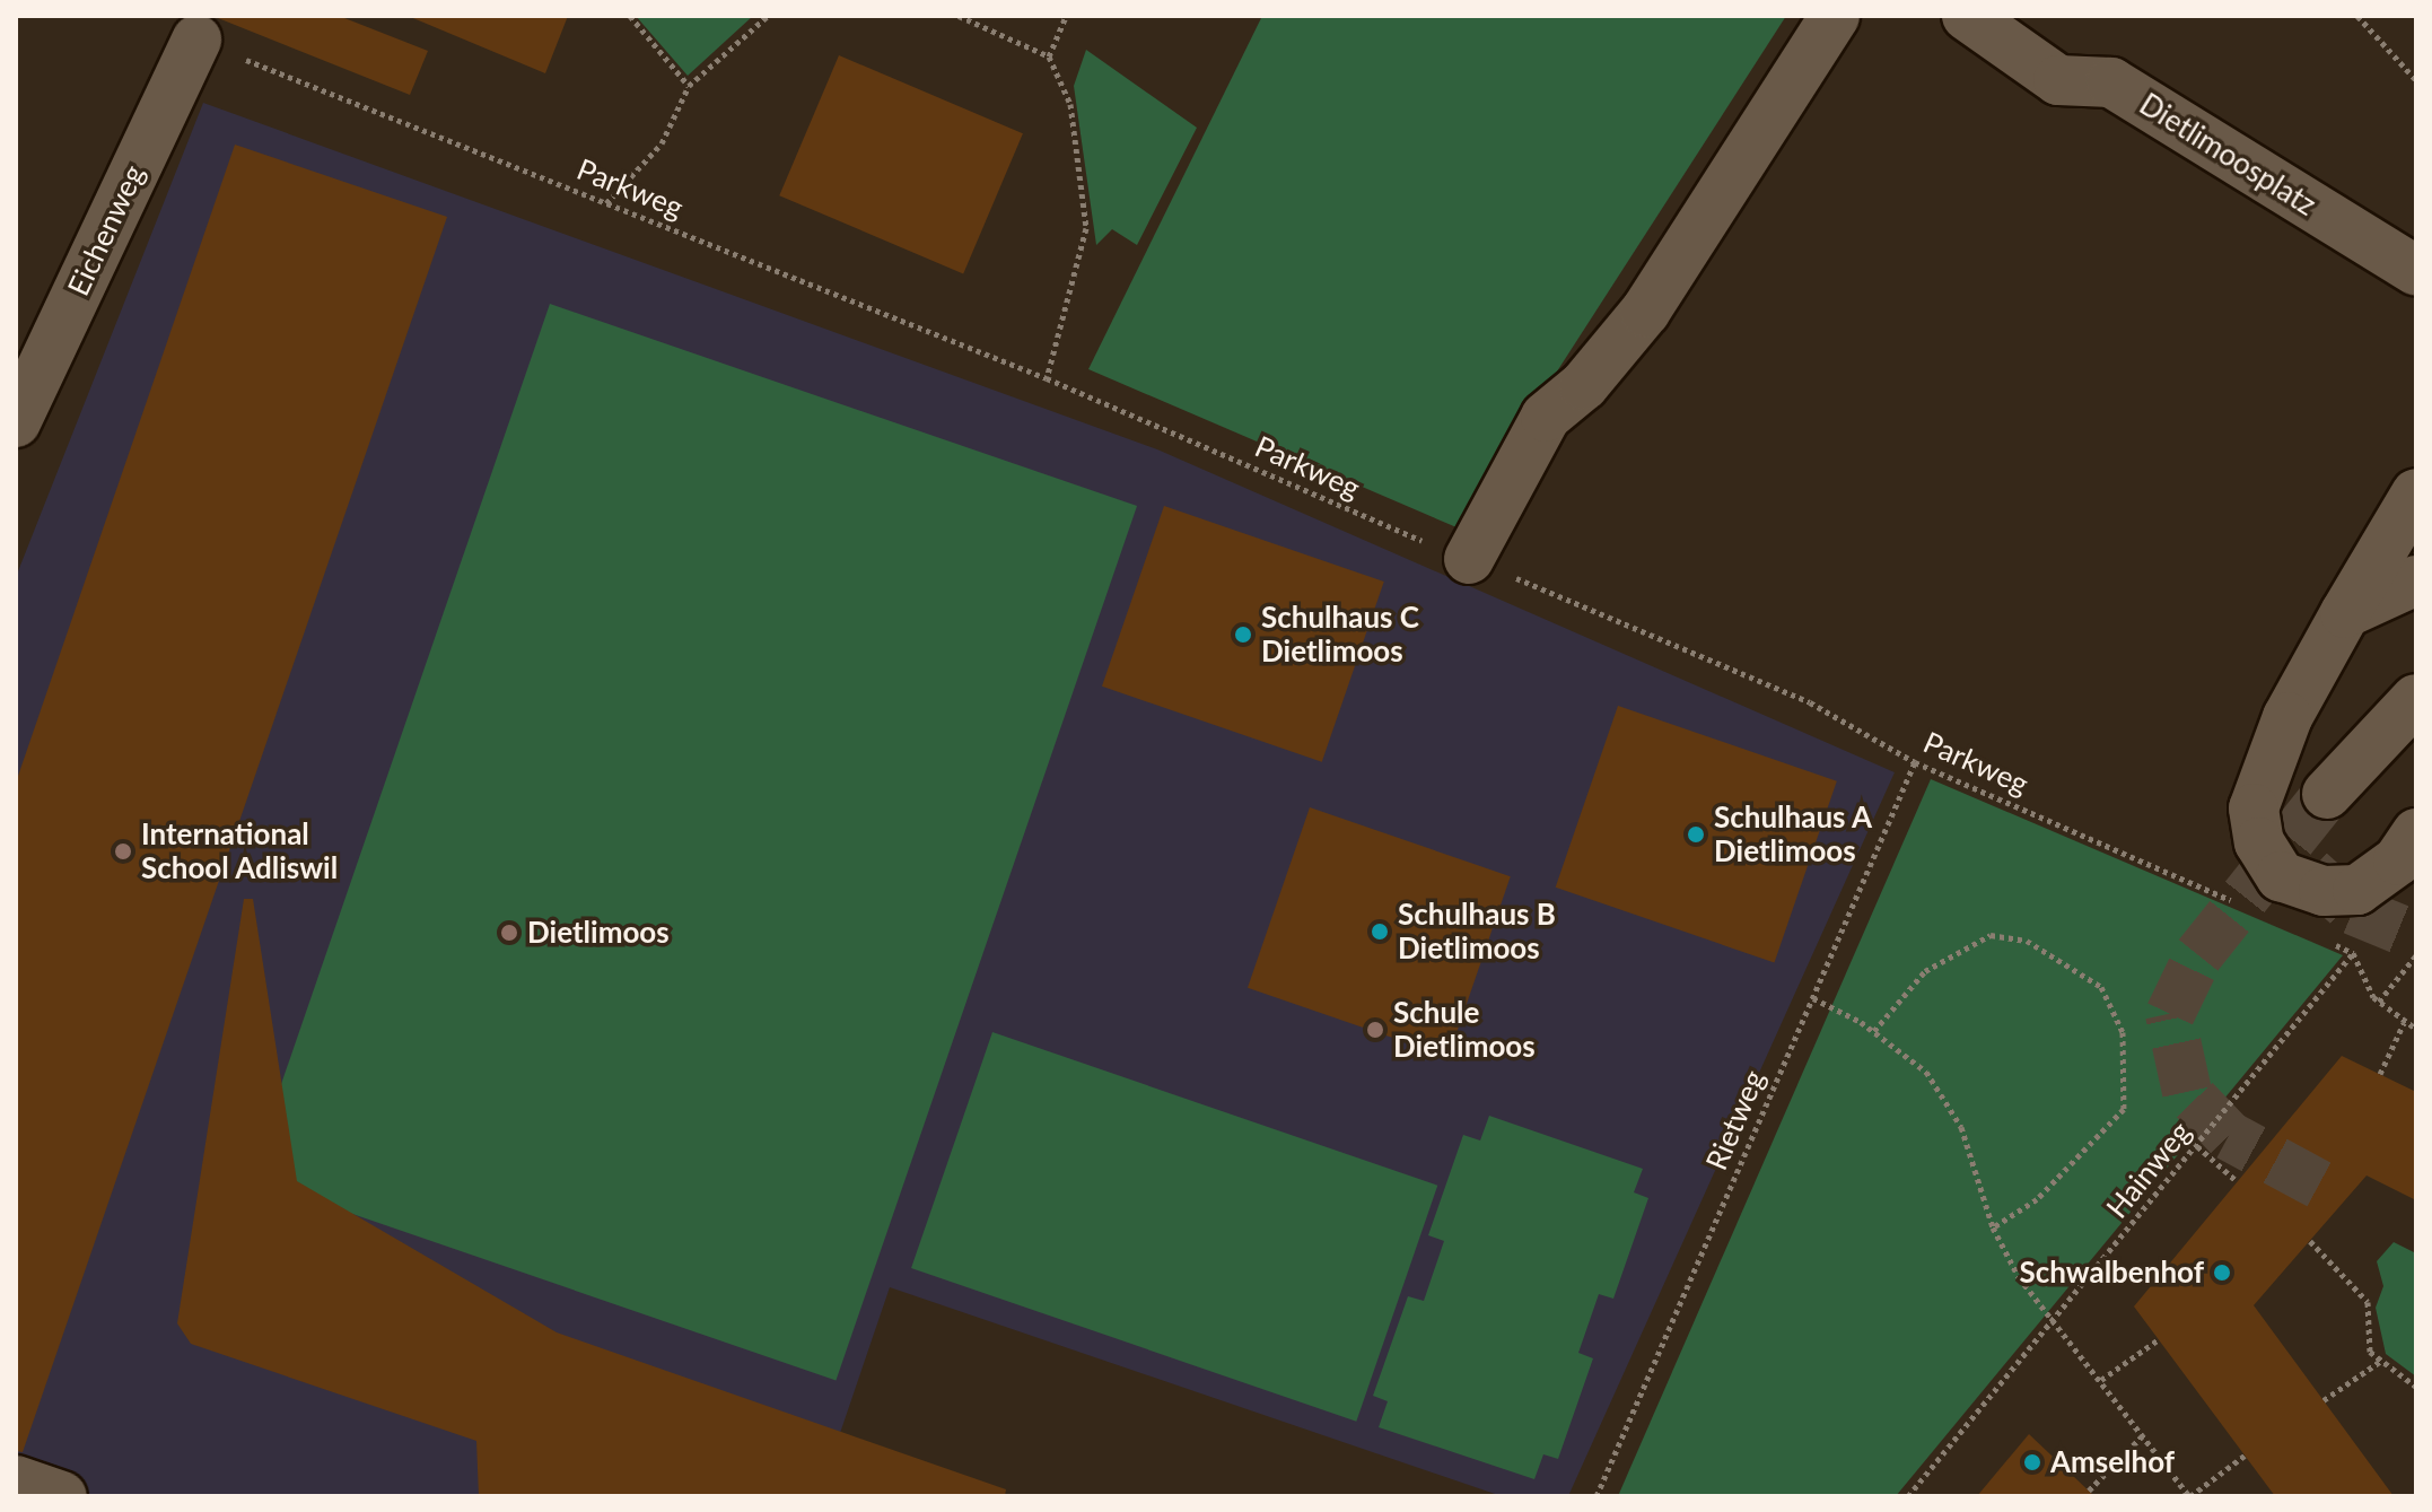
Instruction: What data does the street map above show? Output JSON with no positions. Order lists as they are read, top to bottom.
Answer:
{
  "streets": {
    "street": ["Dietlimoosplatz", "Eichenweg"],
    "path": ["Parkweg", "Rietweg", "Hainweg"]
  },
  "crossings": [
    ["Parkweg", "Eichenweg"],
    ["Parkweg", "Rietweg"]
  ],
  "places": [
    "Schulhaus C Dietlimoos",
    "Schulhaus A Dietlimoos",
    "International School Adliswil",
    "Schulhaus B Dietlimoos",
    "Dietlimoos",
    "Schule Dietlimoos",
    "Schwalbenhof",
    "Amselhof"
  ]
}
